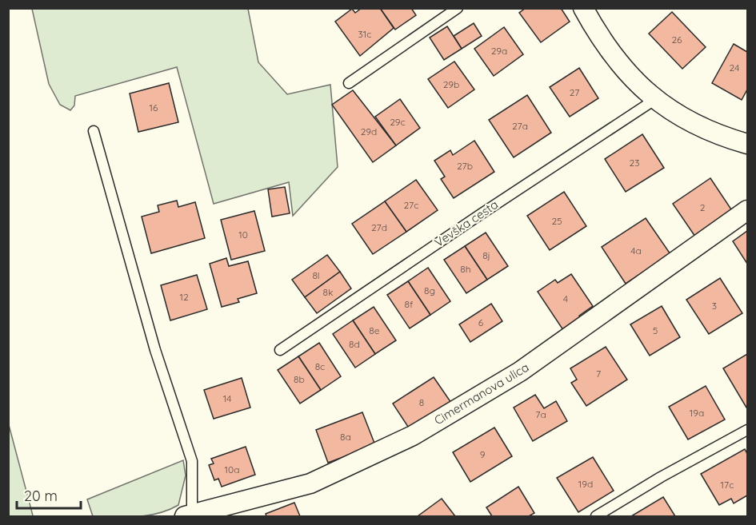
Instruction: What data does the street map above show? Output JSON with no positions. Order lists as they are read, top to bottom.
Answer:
{
  "streets": {
    "street": ["Cimermanova ulica"],
    "lane": ["Vevška cesta"]
  },
  "house_numbers": [
    "31c",
    "26",
    "29a",
    "24",
    "29b",
    "27",
    "16",
    "29c",
    "27a",
    "29d",
    "23",
    "27b",
    "27c",
    "2",
    "25",
    "27d",
    "10",
    "4a",
    "8j",
    "8h",
    "8l",
    "8g",
    "8k",
    "12",
    "4",
    "8f",
    "3",
    "6",
    "8e",
    "5",
    "8d",
    "8c",
    "7",
    "8b",
    "14",
    "8",
    "19a",
    "7a",
    "8a",
    "9",
    "10a",
    "19d",
    "17c"
  ],
  "scale_bar": "20 m"
}
